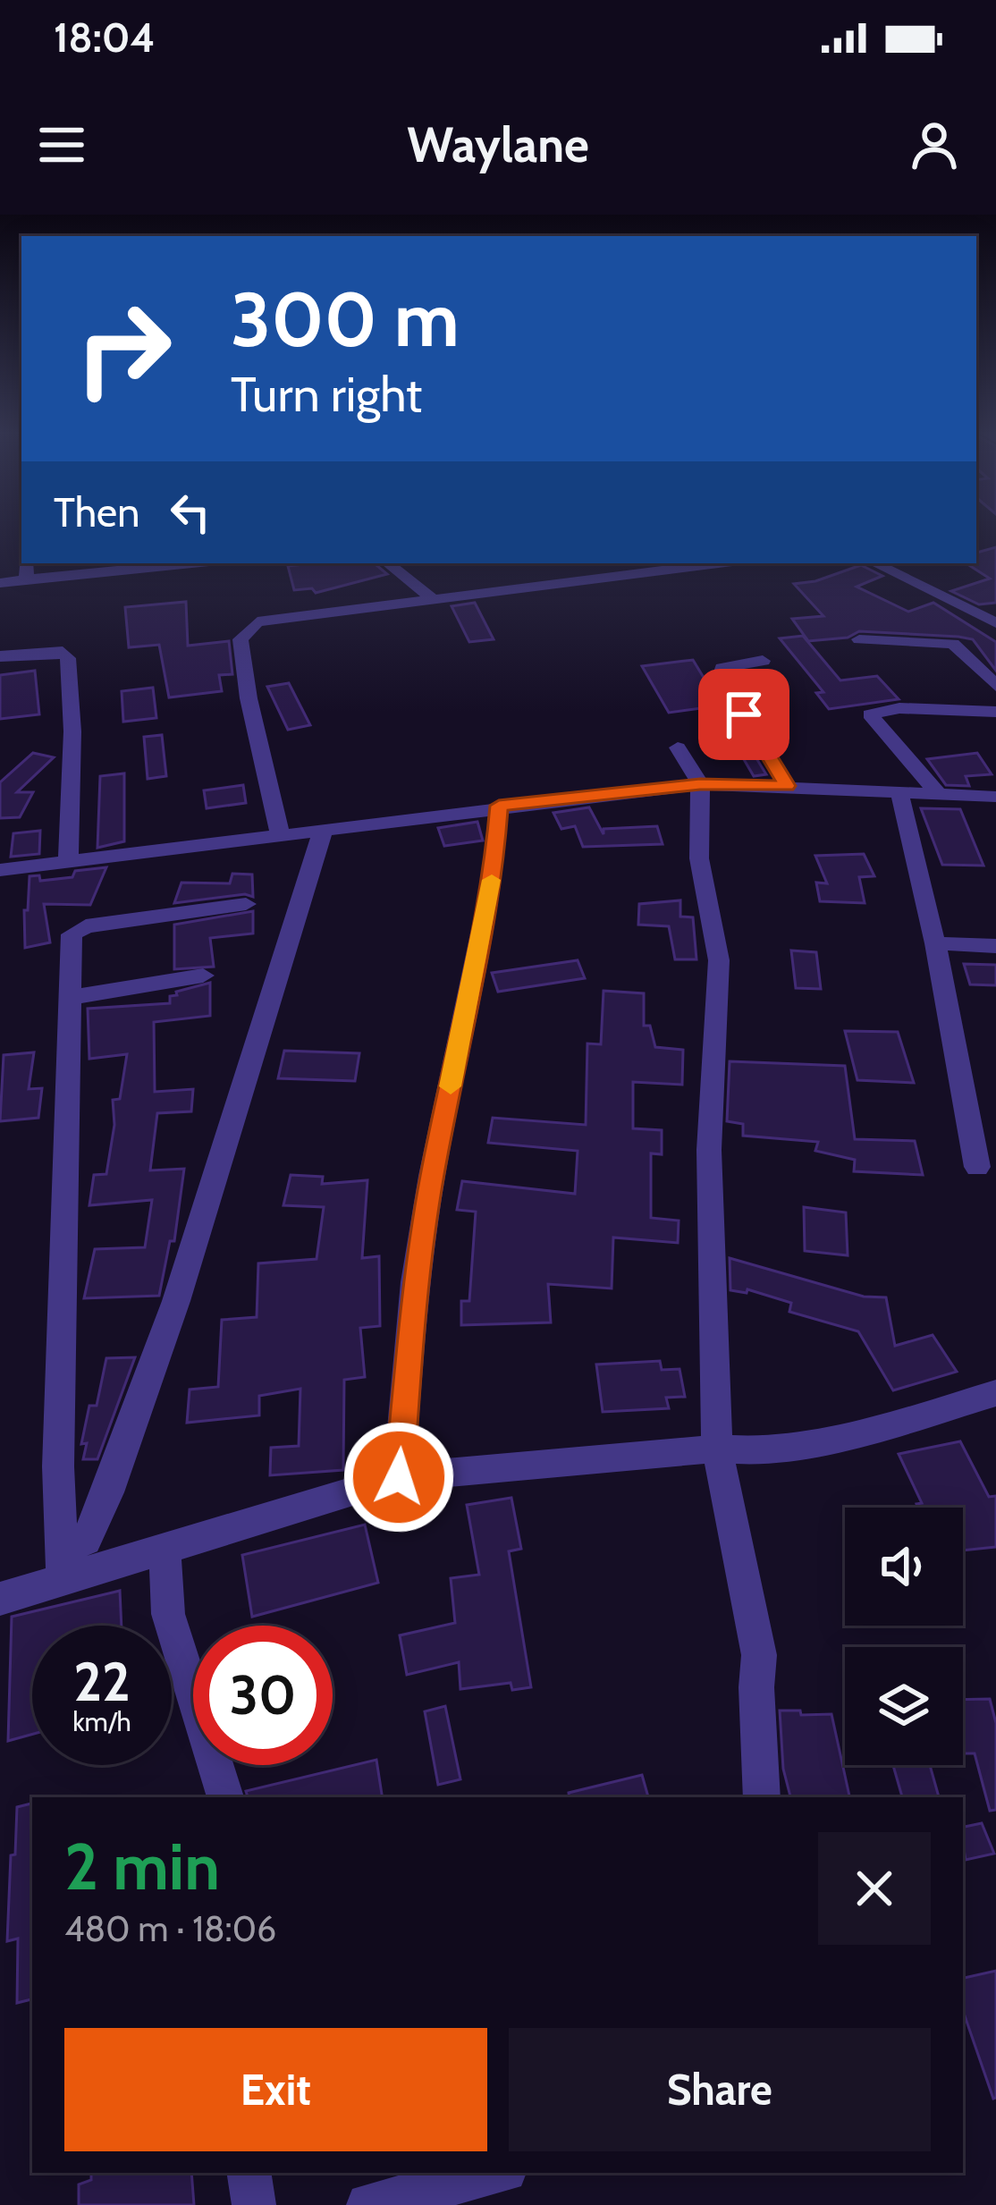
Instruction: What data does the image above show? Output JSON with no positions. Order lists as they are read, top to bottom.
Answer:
{
  "page": {
    "status": "18:04",
    "header": "Waylane",
    "turn": ["300 m", "Turn right"],
    "then": "Then",
    "speed": "22 km/h",
    "limit": "30",
    "heading": ["2 min", "480 m · 18:06"],
    "buttons": ["Exit", "Share"]
  }
}
